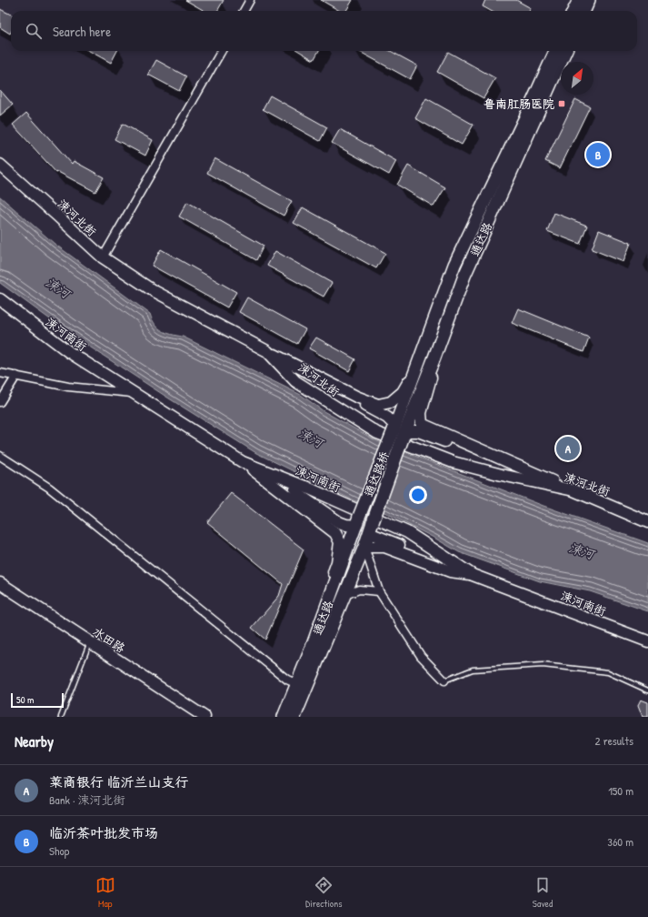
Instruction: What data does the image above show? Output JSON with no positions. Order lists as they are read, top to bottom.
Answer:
{
  "streets": {
    "main road": [
      "涑河北街",
      "通达路",
      "涑河南街",
      "通达路桥",
      "水田路"
    ]
  },
  "crossings": [
    ["通达路", "通达路桥"]
  ],
  "water": ["涑河"],
  "places": {
    "transit": ["鲁南肛肠医院"]
  },
  "scale_bar": "50 m",
  "north": "top right",
  "page": {
    "search": "Search here",
    "pins": ["B", "A"],
    "scale": "50 m",
    "heading": ["Nearby", "2 results"],
    "list": [
      {
        "mark": "A",
        "name": "莱商银行 临沂兰山支行",
        "note": "Bank · 涑河北街",
        "value": "150 m"
      },
      {
        "mark": "B",
        "name": "临沂茶叶批发市场",
        "note": "Shop",
        "value": "360 m"
      }
    ],
    "nav": ["Map", "Directions", "Saved"]
  }
}
